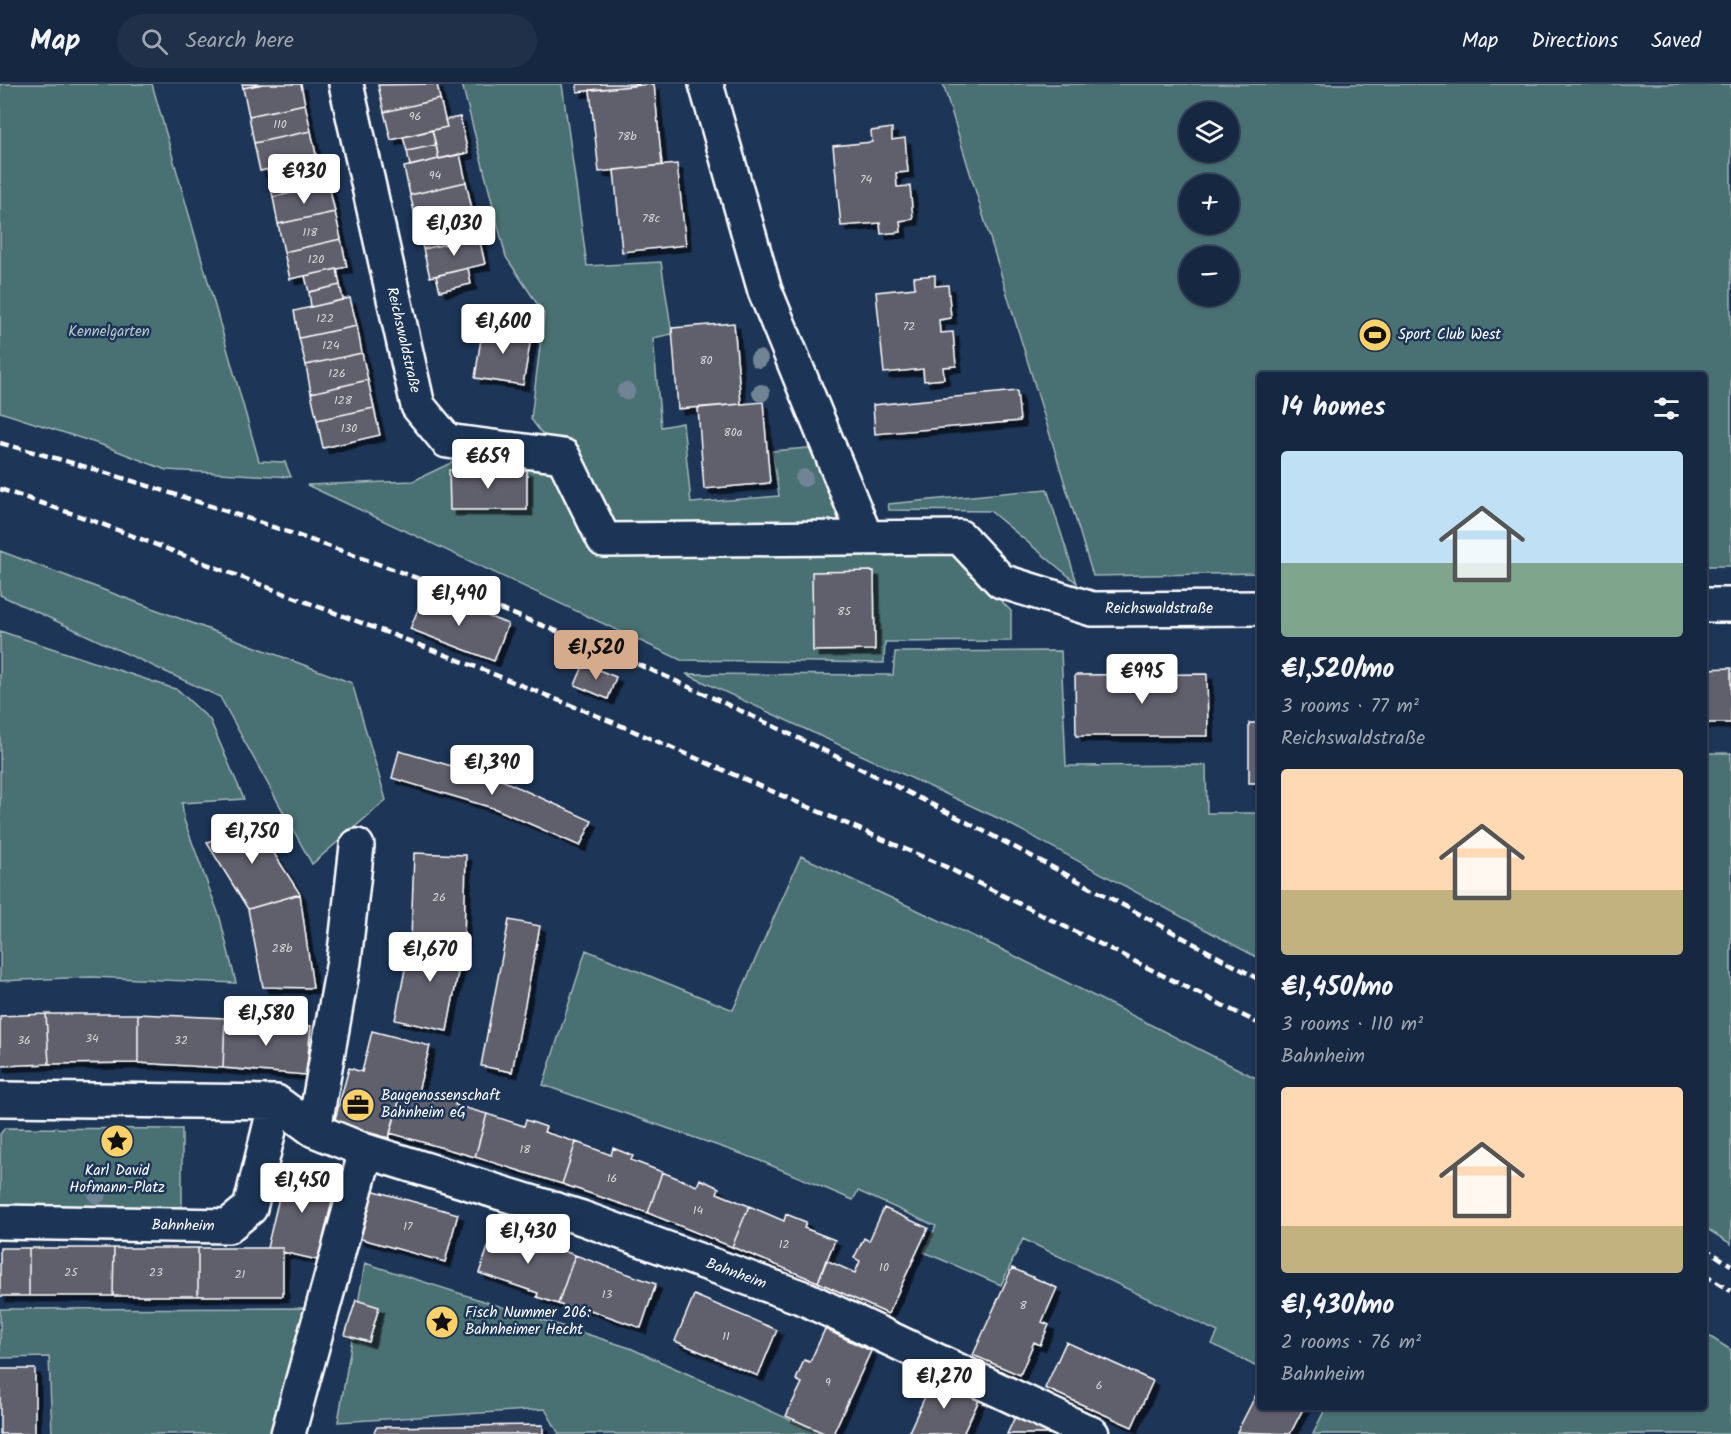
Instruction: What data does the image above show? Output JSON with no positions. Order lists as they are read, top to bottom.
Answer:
{
  "streets": {
    "street": ["Reichswaldstraße", "Bahnheim"]
  },
  "parks": ["Kennelgarten"],
  "places": {
    "sports": ["Sport Club West"],
    "office": ["Baugenossenschaft Bahnheim eG"],
    "place": ["Karl David Hofmann-Platz", "Fisch Nummer 206: Bahnheimer Hecht"]
  },
  "house_numbers": [
    "96",
    "110",
    "78b",
    "94",
    "74",
    "78c",
    "118",
    "120",
    "122",
    "72",
    "124",
    "80",
    "126",
    "128",
    "130",
    "80a",
    "85",
    "26",
    "28b",
    "34",
    "36",
    "32",
    "18",
    "16",
    "14",
    "17",
    "12",
    "10",
    "25",
    "23",
    "21",
    "13",
    "8",
    "11",
    "9",
    "6"
  ],
  "page": {
    "header": "Map",
    "search": "Search here",
    "nav": ["Map", "Directions", "Saved"],
    "map_buttons": ["+", "−"],
    "price": [
      "€930",
      "€1,030",
      "€1,600",
      "€659",
      "€1,490",
      "€1,520",
      "€995",
      "€1,390",
      "€1,750",
      "€1,670",
      "€1,580",
      "€1,450",
      "€1,430",
      "€1,270"
    ],
    "heading": "14 homes",
    "list": [
      {
        "name": "€1,520/mo",
        "note": "3 rooms · 77 m² · Reichswaldstraße"
      },
      {
        "name": "€1,450/mo",
        "note": "3 rooms · 110 m² · Bahnheim"
      },
      {
        "name": "€1,430/mo",
        "note": "2 rooms · 76 m² · Bahnheim"
      }
    ]
  }
}
